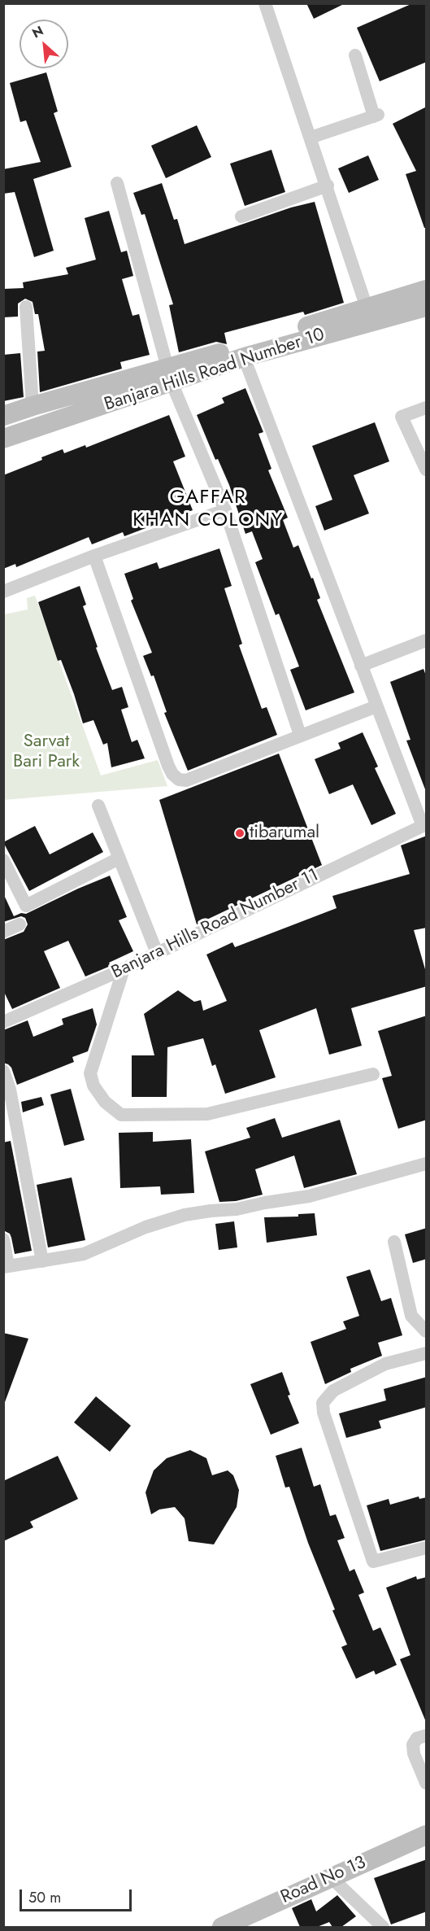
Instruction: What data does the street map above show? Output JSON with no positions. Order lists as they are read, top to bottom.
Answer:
{
  "streets": {
    "main road": ["Banjara Hills Road Number 10", "Road No 13"],
    "street": ["Banjara Hills Road Number 11"]
  },
  "districts": ["GAFFAR KHAN COLONY"],
  "parks": ["Sarvat Bari Park"],
  "places": ["tibarumal"],
  "scale_bar": "50 m",
  "north": "top left"
}
